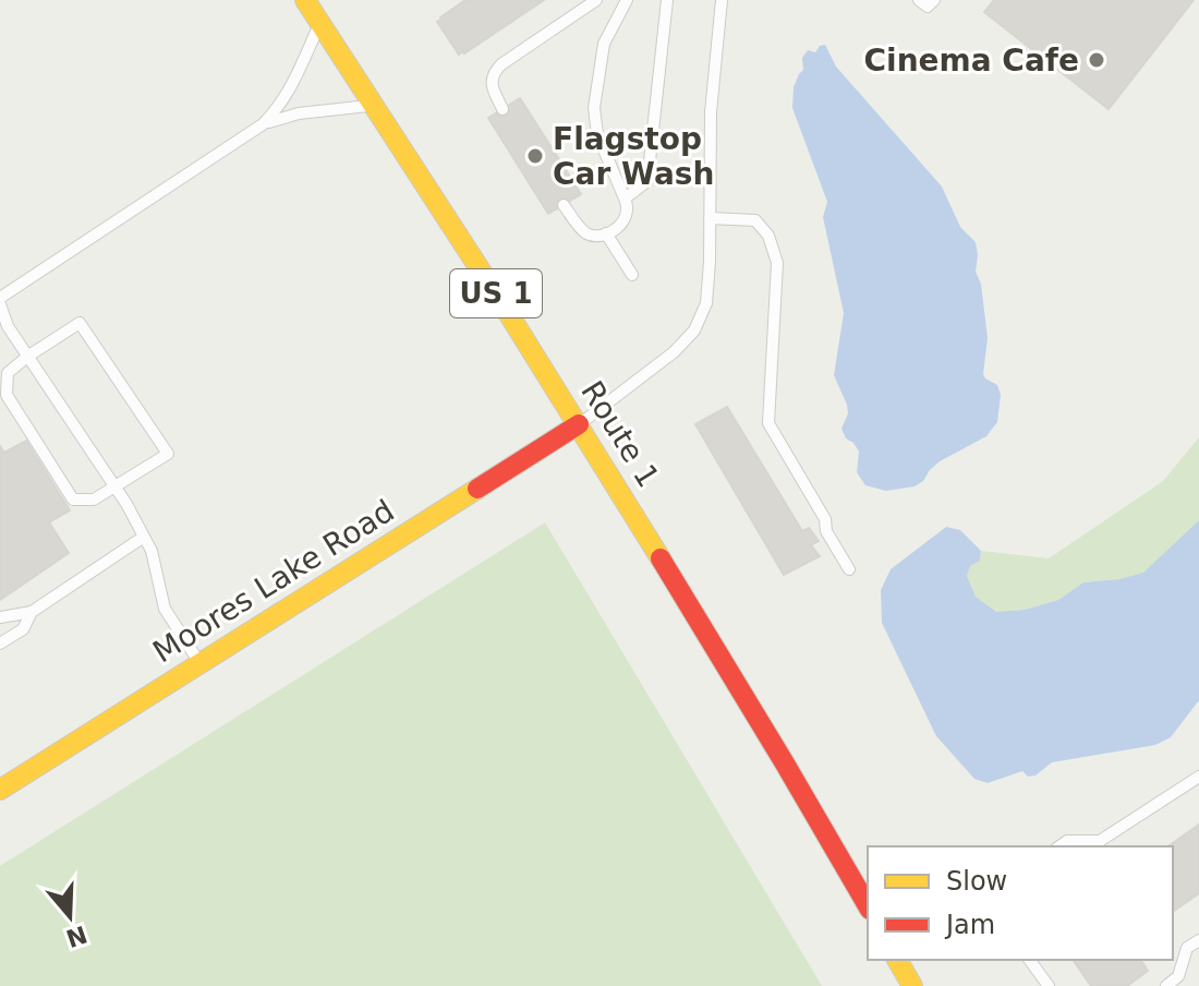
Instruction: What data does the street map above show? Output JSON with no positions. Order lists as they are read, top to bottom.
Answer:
{
  "streets": {
    "main road": ["US 1", "Route 1", "Moores Lake Road"]
  },
  "crossings": [
    ["Route 1", "Moores Lake Road"]
  ],
  "places": ["Cinema Cafe", "Flagstop Car Wash"],
  "legend": ["Slow", "Jam"],
  "north": "bottom"
}
